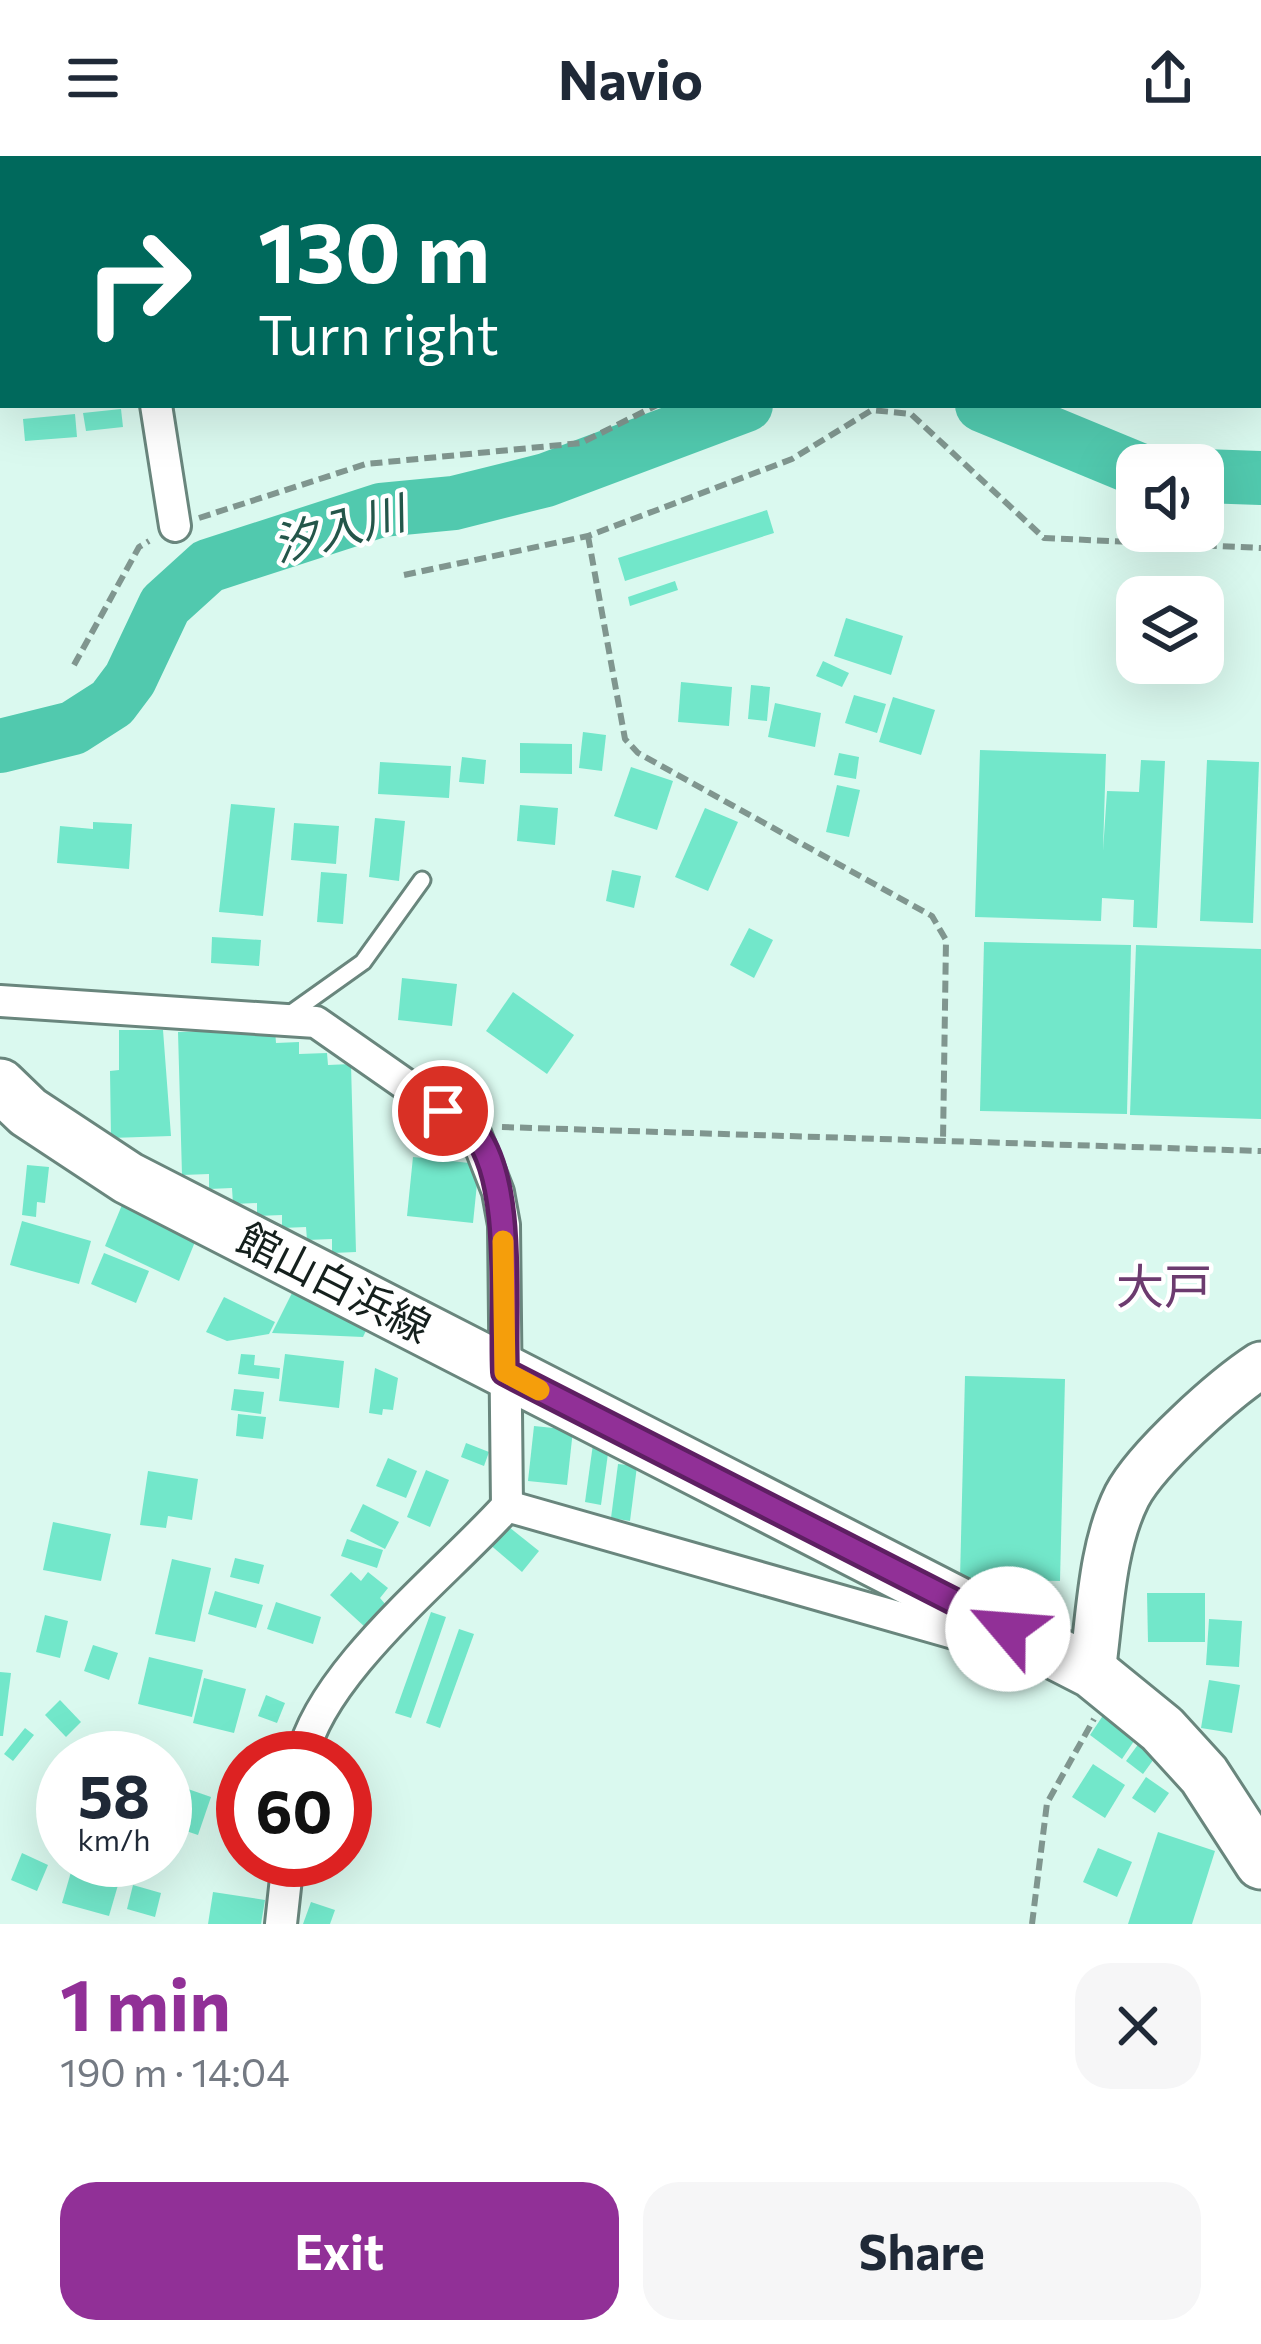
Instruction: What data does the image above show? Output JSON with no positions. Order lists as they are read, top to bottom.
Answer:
{
  "streets": {
    "main road": ["館山白浜線"]
  },
  "districts": ["大戸"],
  "water": ["汐入川"],
  "page": {
    "header": "Navio",
    "turn": ["130 m", "Turn right"],
    "speed": "58 km/h",
    "limit": "60",
    "heading": ["1 min", "190 m · 14:04"],
    "buttons": ["Exit", "Share"]
  }
}
